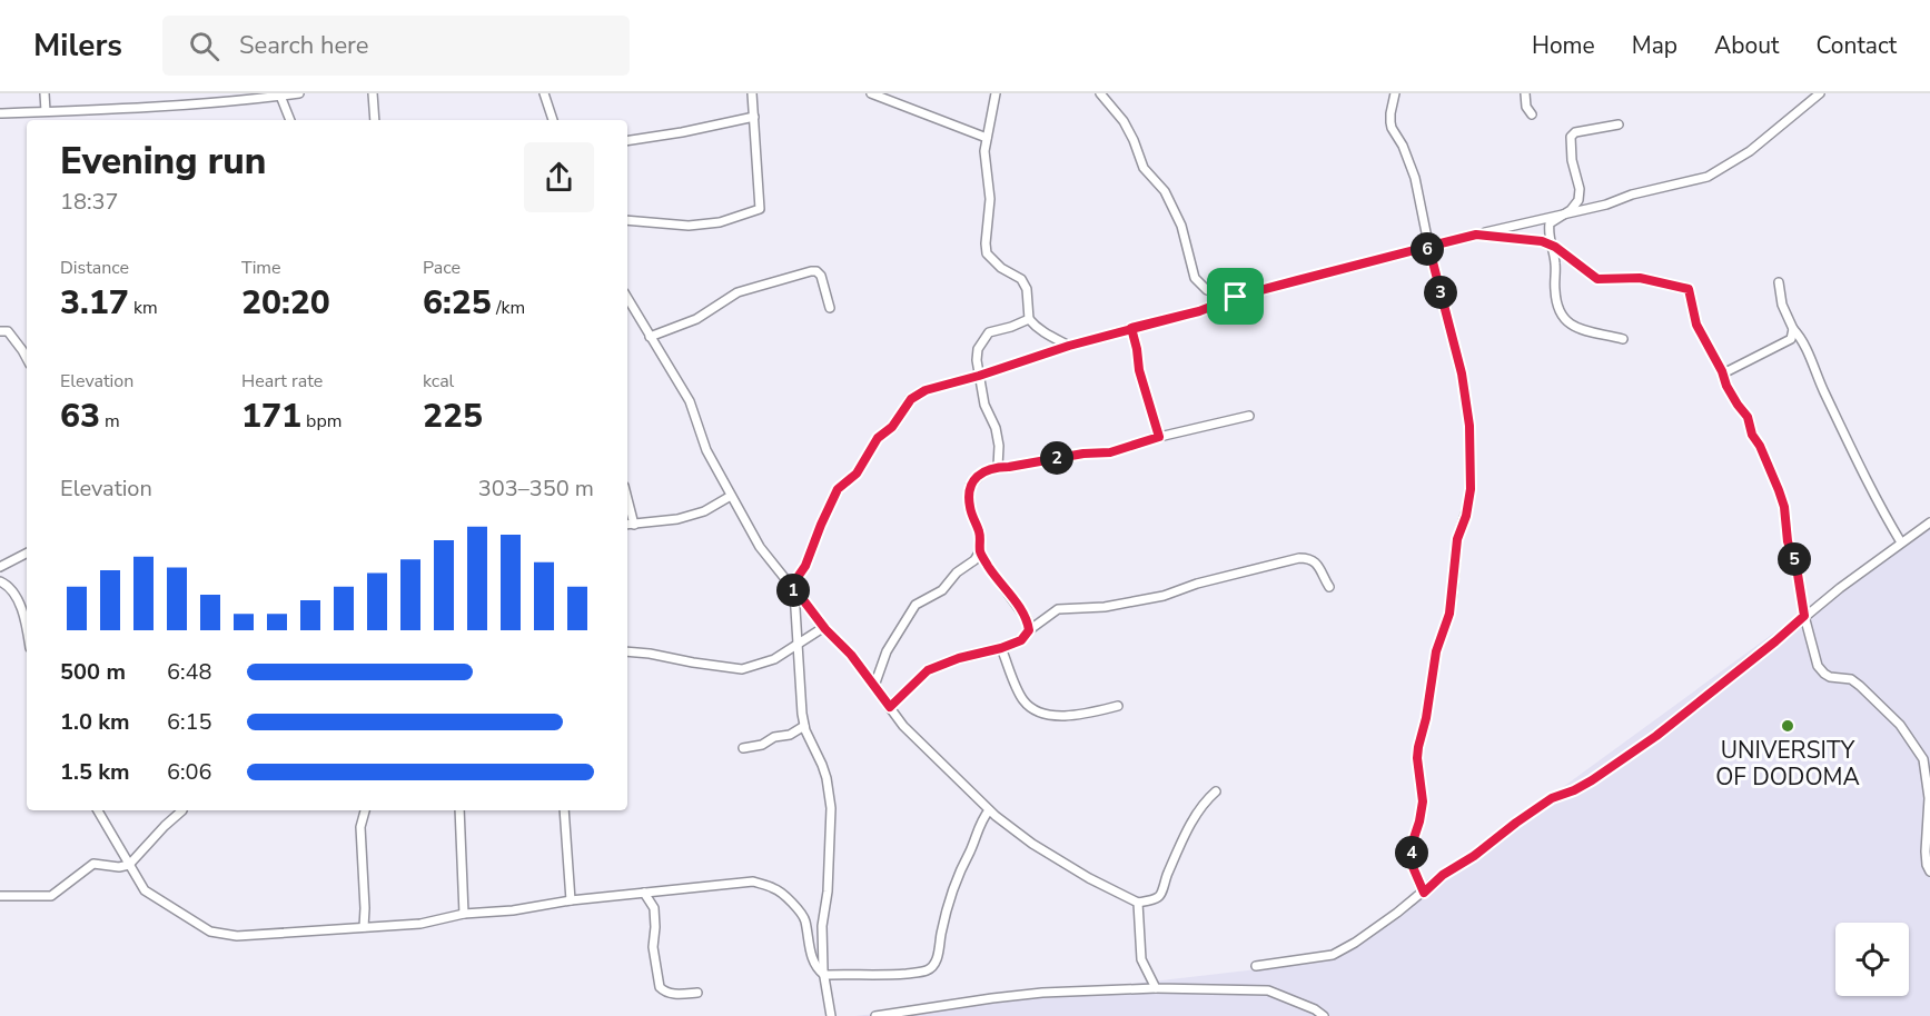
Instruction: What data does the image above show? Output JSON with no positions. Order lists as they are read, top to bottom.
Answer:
{
  "places": ["UNIVERSITY OF DODOMA"],
  "page": {
    "header": "Milers",
    "search": "Search here",
    "nav": [
      "Home",
      "Map",
      "About",
      "Contact"
    ],
    "heading": ["Evening run", "18:37"],
    "pins": [
      "6",
      "3",
      "2",
      "5",
      "1",
      "4"
    ],
    "stats": [
      ["Distance", "3.17 km"],
      ["Time", "20:20"],
      ["Pace", "6:25 /km"],
      ["Elevation", "63 m"],
      ["Heart rate", "171 bpm"],
      ["kcal", "225"]
    ],
    "chart": ["Elevation", "303–350 m"],
    "list": [
      {
        "name": "500 m",
        "note": "6:48"
      },
      {
        "name": "1.0 km",
        "note": "6:15"
      },
      {
        "name": "1.5 km",
        "note": "6:06"
      }
    ]
  }
}
